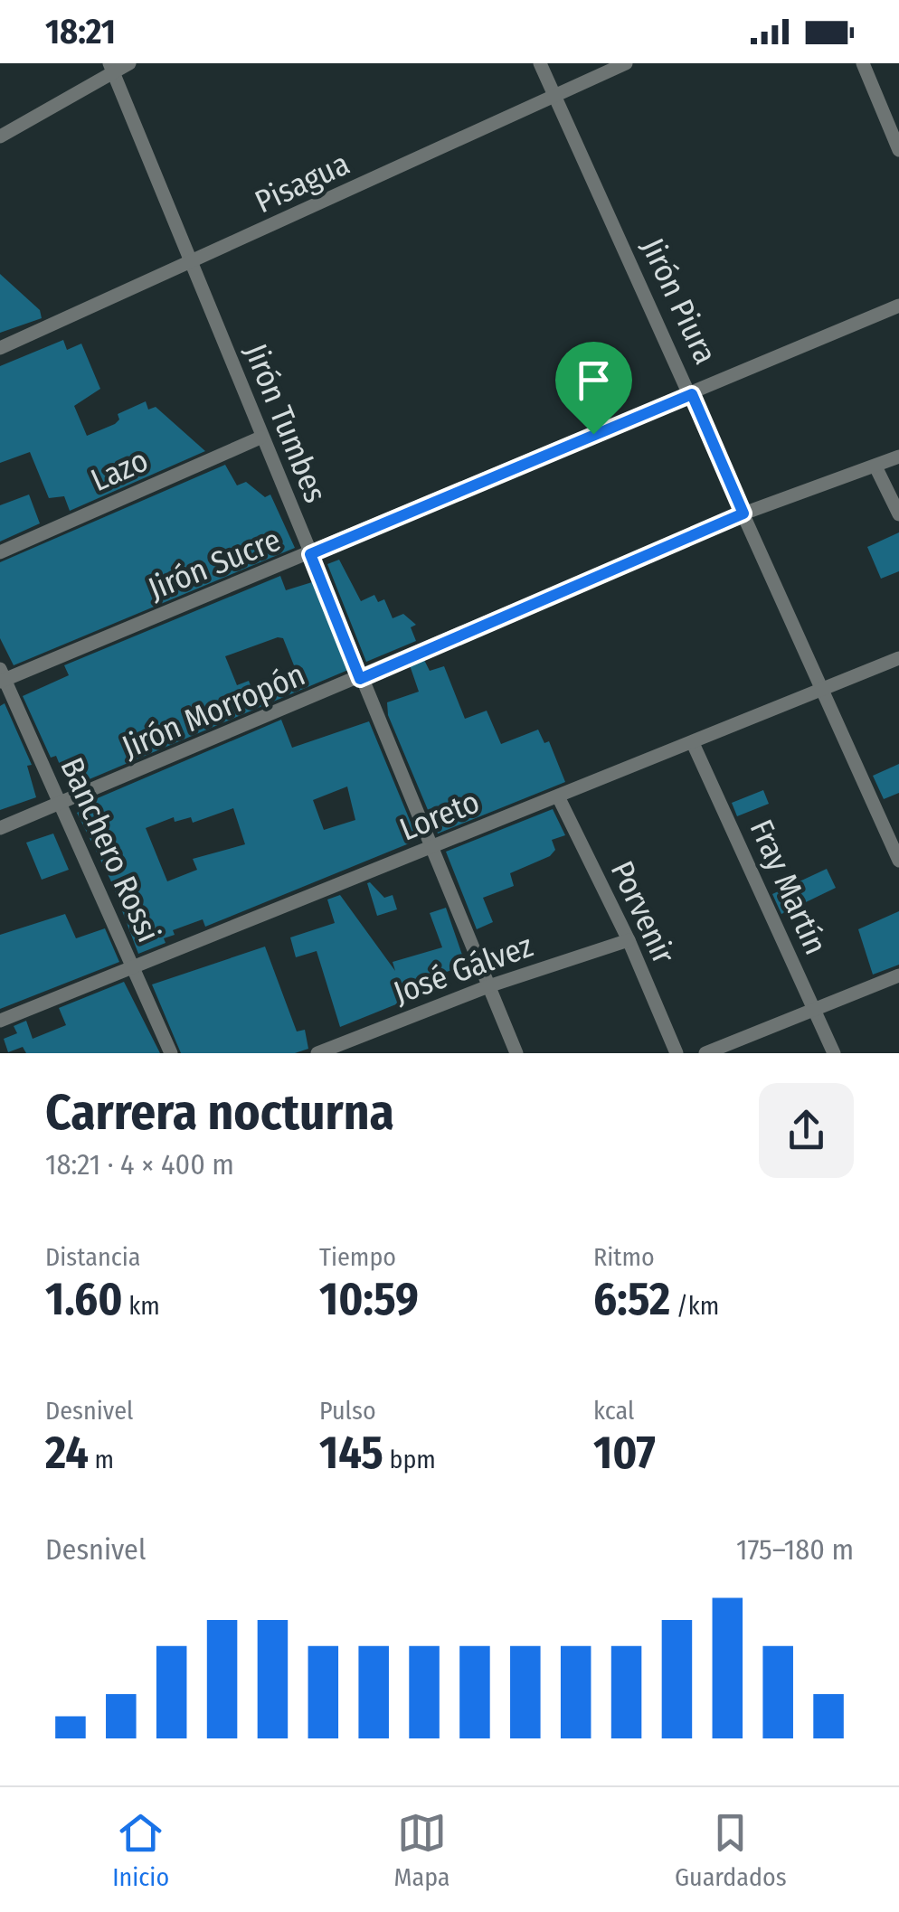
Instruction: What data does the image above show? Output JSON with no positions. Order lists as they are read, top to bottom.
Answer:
{
  "streets": {
    "street": [
      "Pisagua",
      "Jirón Piura",
      "Jirón Tumbes",
      "Lazo",
      "Jirón Sucre",
      "Jirón Morropón",
      "Loreto",
      "Banchero Rossi",
      "Fray Martín",
      "Porvenir",
      "José Gálvez"
    ]
  },
  "crossings": [
    ["Pisagua", "Jirón Piura"],
    ["Pisagua", "Jirón Tumbes"],
    ["Jirón Piura", "Jirón Sucre"],
    ["Jirón Piura", "Jirón Morropón"],
    ["Jirón Piura", "Loreto"],
    ["Jirón Tumbes", "Lazo"],
    ["Jirón Tumbes", "Jirón Sucre"],
    ["Jirón Tumbes", "Jirón Morropón"],
    ["Jirón Tumbes", "Loreto"],
    ["Jirón Tumbes", "José Gálvez"],
    ["Jirón Sucre", "Banchero Rossi"],
    ["Jirón Morropón", "Banchero Rossi"],
    ["Loreto", "Banchero Rossi"],
    ["Loreto", "Fray Martín"],
    ["Loreto", "Porvenir"],
    ["Porvenir", "José Gálvez"]
  ],
  "page": {
    "status": "18:21",
    "heading": ["Carrera nocturna", "18:21 · 4 × 400 m"],
    "stats": [
      ["Distancia", "1.60 km"],
      ["Tiempo", "10:59"],
      ["Ritmo", "6:52 /km"],
      ["Desnivel", "24 m"],
      ["Pulso", "145 bpm"],
      ["kcal", "107"]
    ],
    "chart": ["Desnivel", "175–180 m"],
    "tabs": ["Inicio", "Mapa", "Guardados"]
  }
}
